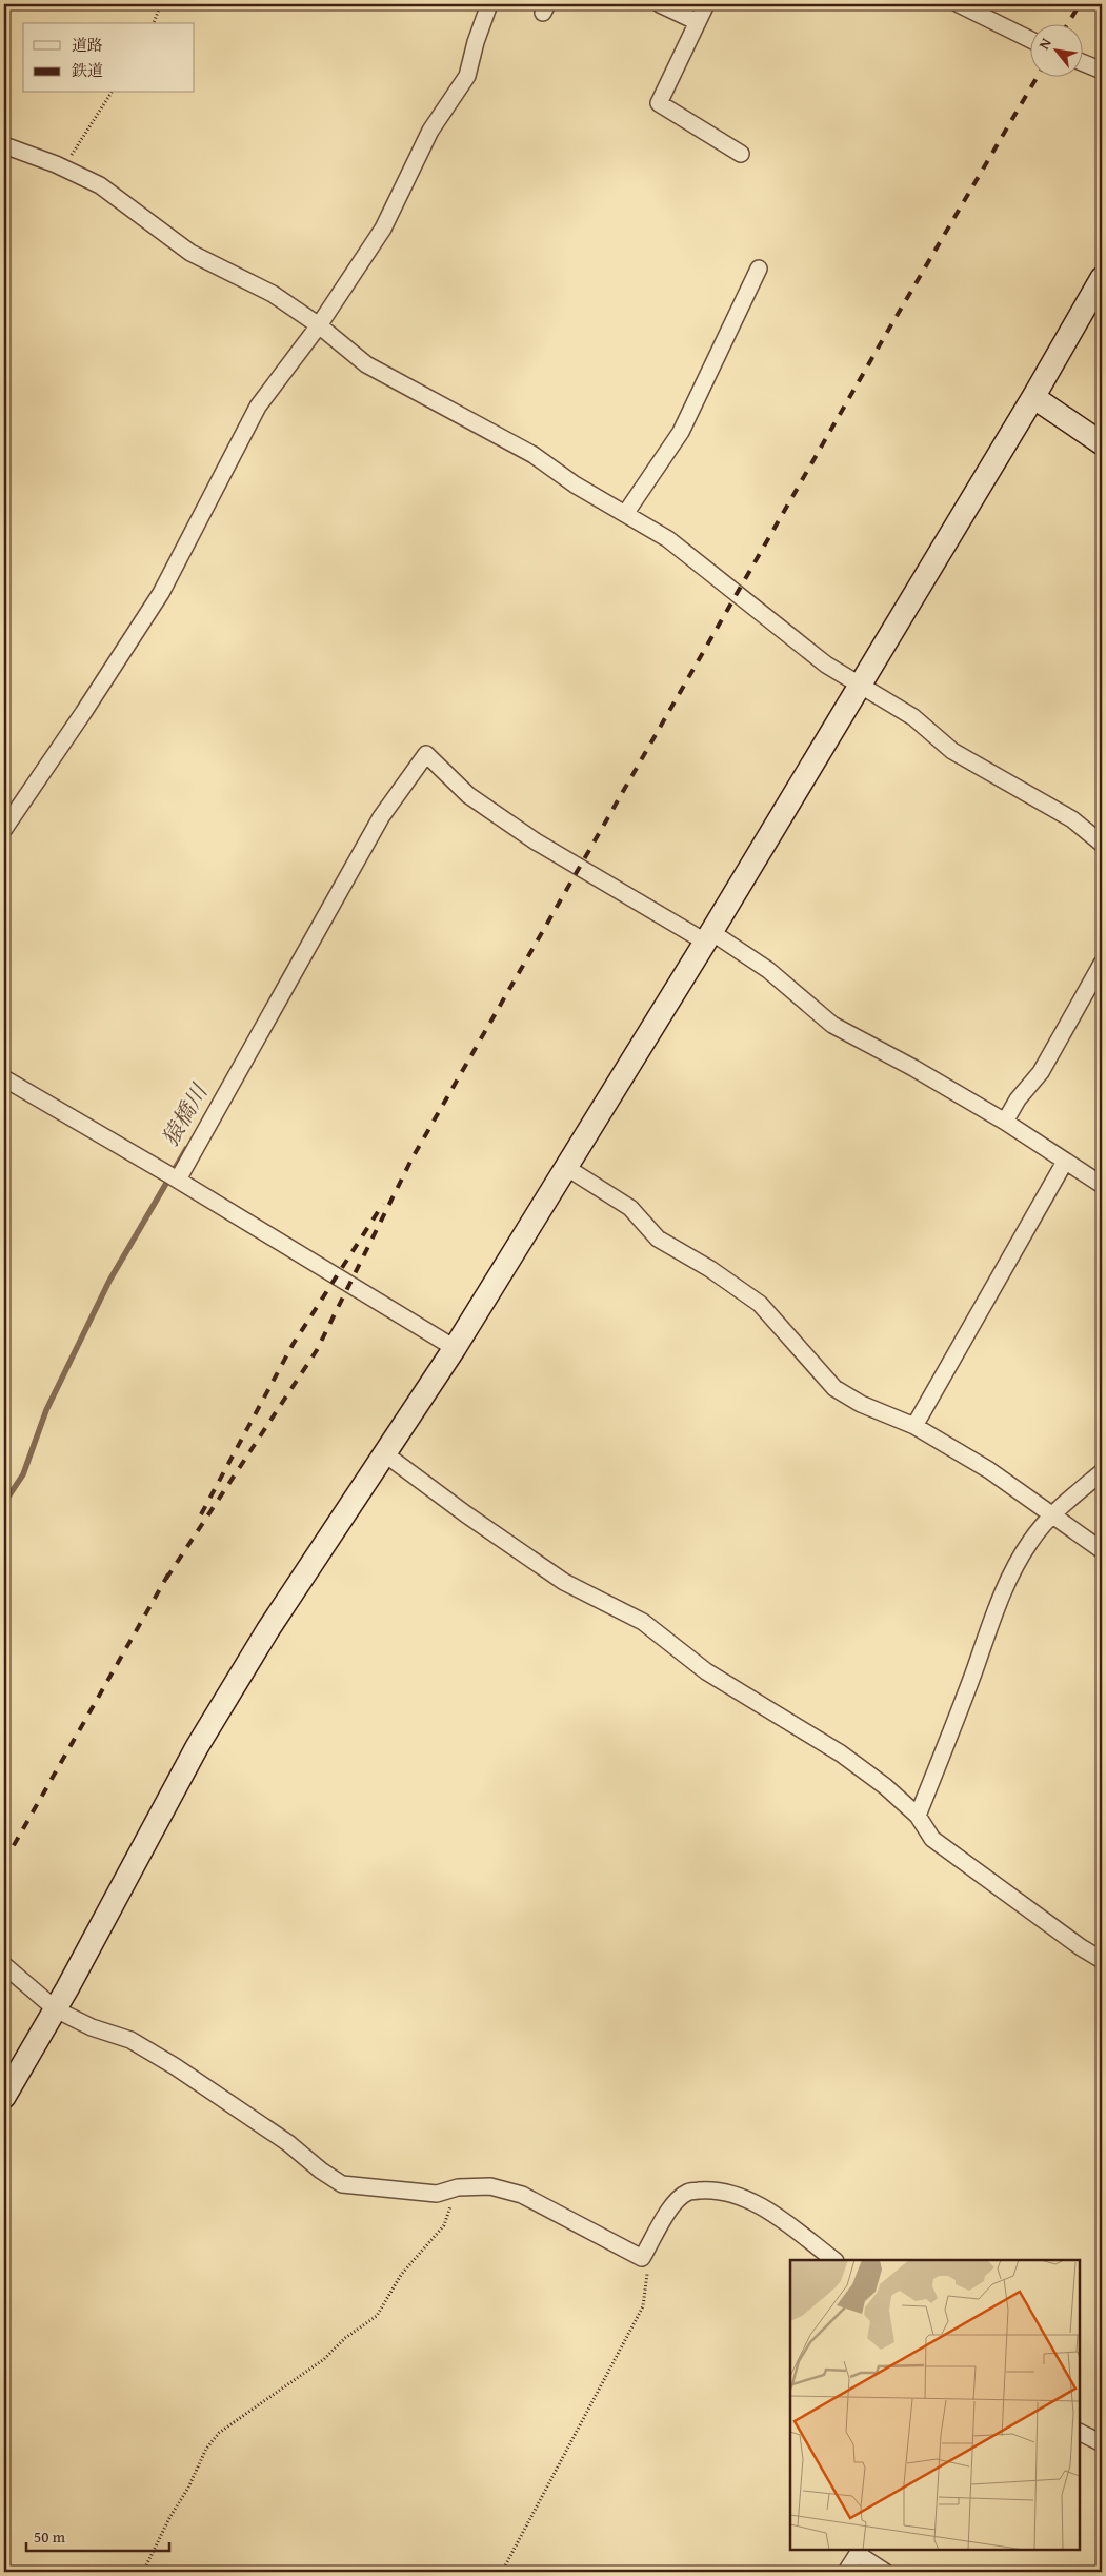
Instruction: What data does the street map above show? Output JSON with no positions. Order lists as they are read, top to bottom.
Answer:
{
  "water": ["猿橋川"],
  "legend": ["道路", "鉄道"],
  "scale_bar": "50 m",
  "north": "top left"
}
